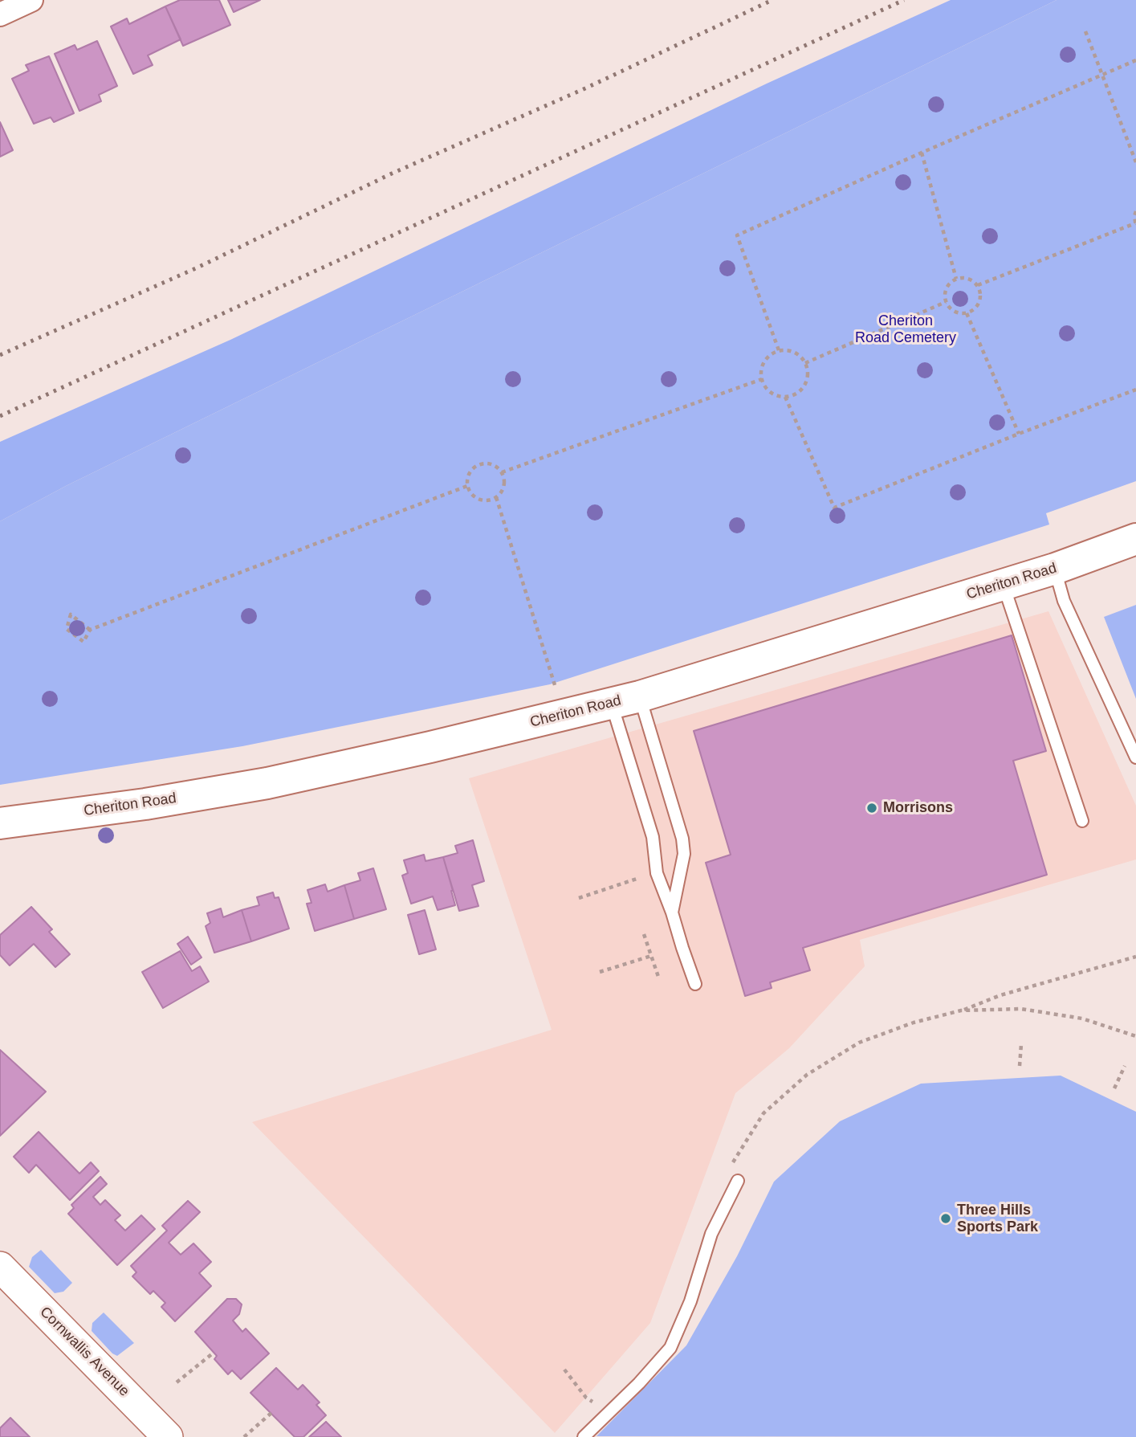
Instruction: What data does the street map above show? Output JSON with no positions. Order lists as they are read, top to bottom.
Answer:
{
  "streets": {
    "main road": ["Cheriton Road"],
    "street": ["Cornwallis Avenue"]
  },
  "parks": ["Cheriton Road Cemetery"],
  "places": ["Morrisons", "Three Hills Sports Park"]
}
